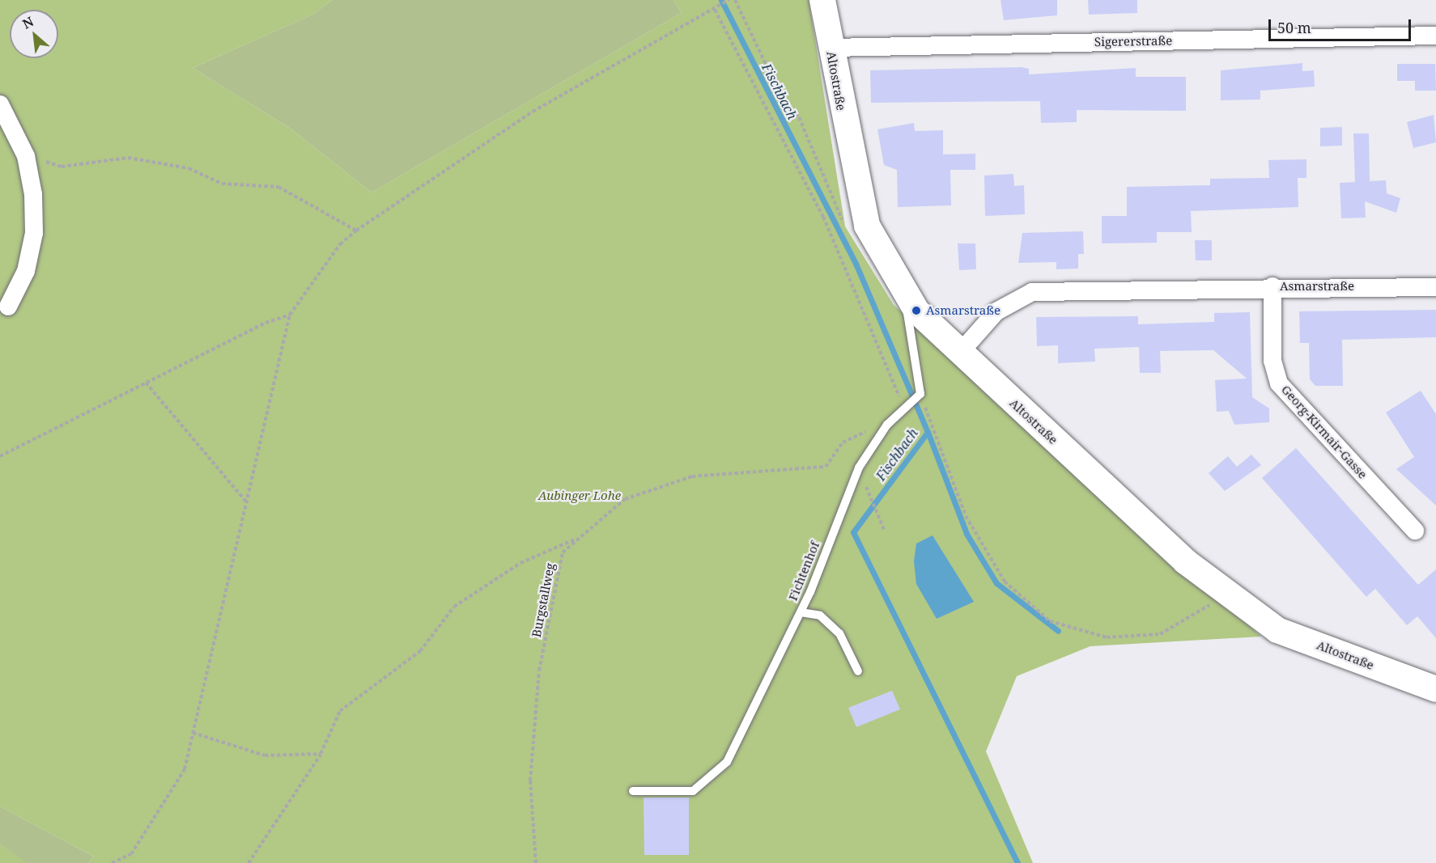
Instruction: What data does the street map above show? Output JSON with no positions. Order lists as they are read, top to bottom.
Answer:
{
  "streets": {
    "main road": ["Altostraße"],
    "street": ["Sigererstraße", "Asmarstraße", "Georg-Kirmair-Gasse"],
    "lane": ["Fichtenhof"],
    "path": ["Burgstallweg"]
  },
  "crossings": [
    ["Sigererstraße", "Altostraße"],
    ["Altostraße", "Asmarstraße"],
    ["Asmarstraße", "Georg-Kirmair-Gasse"]
  ],
  "water": ["Fischbach"],
  "parks": ["Aubinger Lohe"],
  "places": ["Asmarstraße"],
  "scale_bar": "50 m",
  "north": "top left"
}
